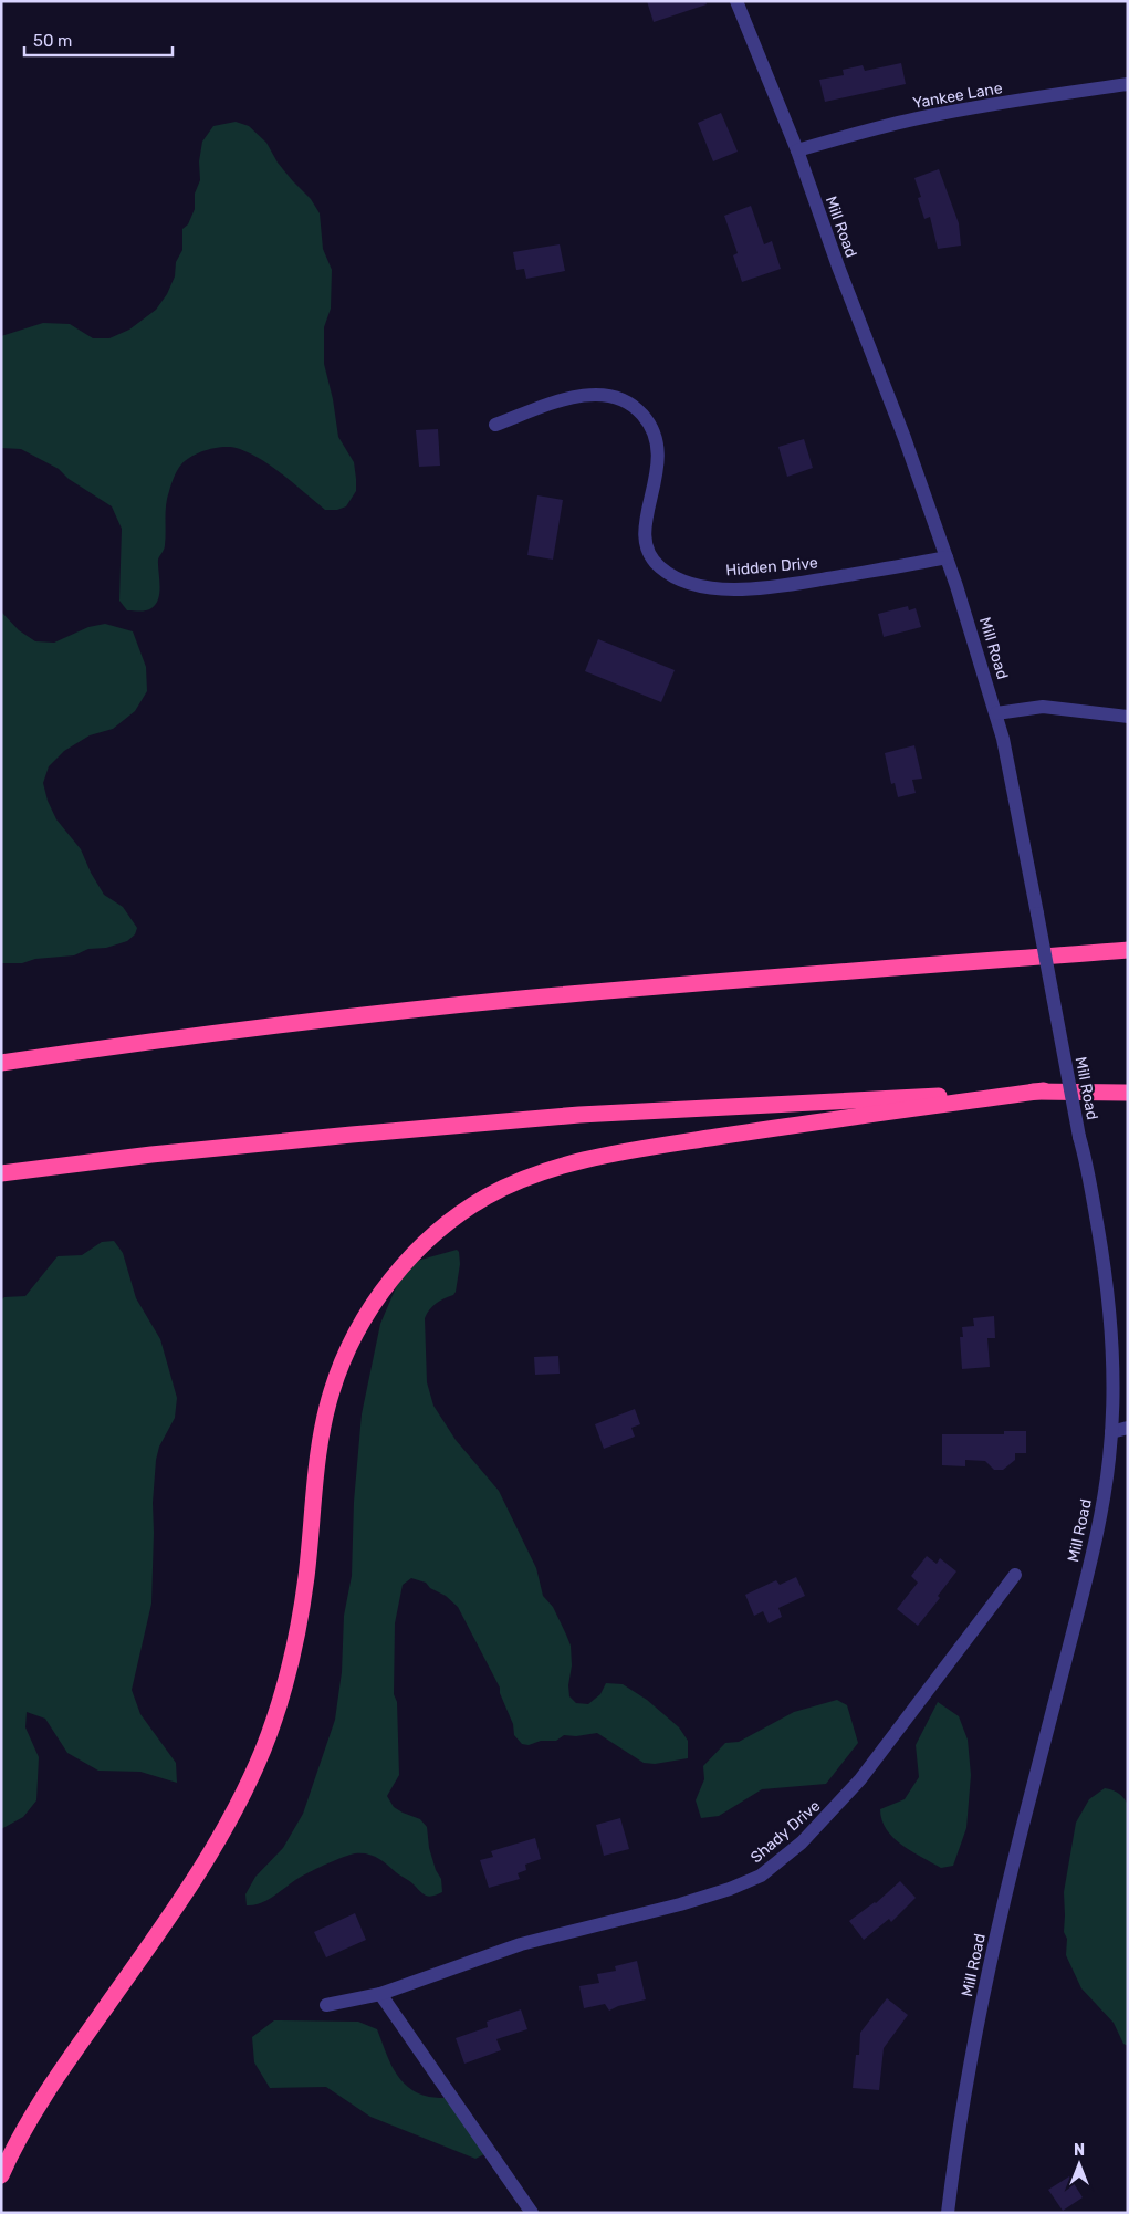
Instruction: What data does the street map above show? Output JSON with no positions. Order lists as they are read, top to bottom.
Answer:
{
  "streets": {
    "street": [
      "Yankee Lane",
      "Mill Road",
      "Hidden Drive",
      "Shady Drive"
    ]
  },
  "crossings": [
    ["Yankee Lane", "Mill Road"],
    ["Mill Road", "Hidden Drive"]
  ],
  "scale_bar": "50 m",
  "north": "top"
}
